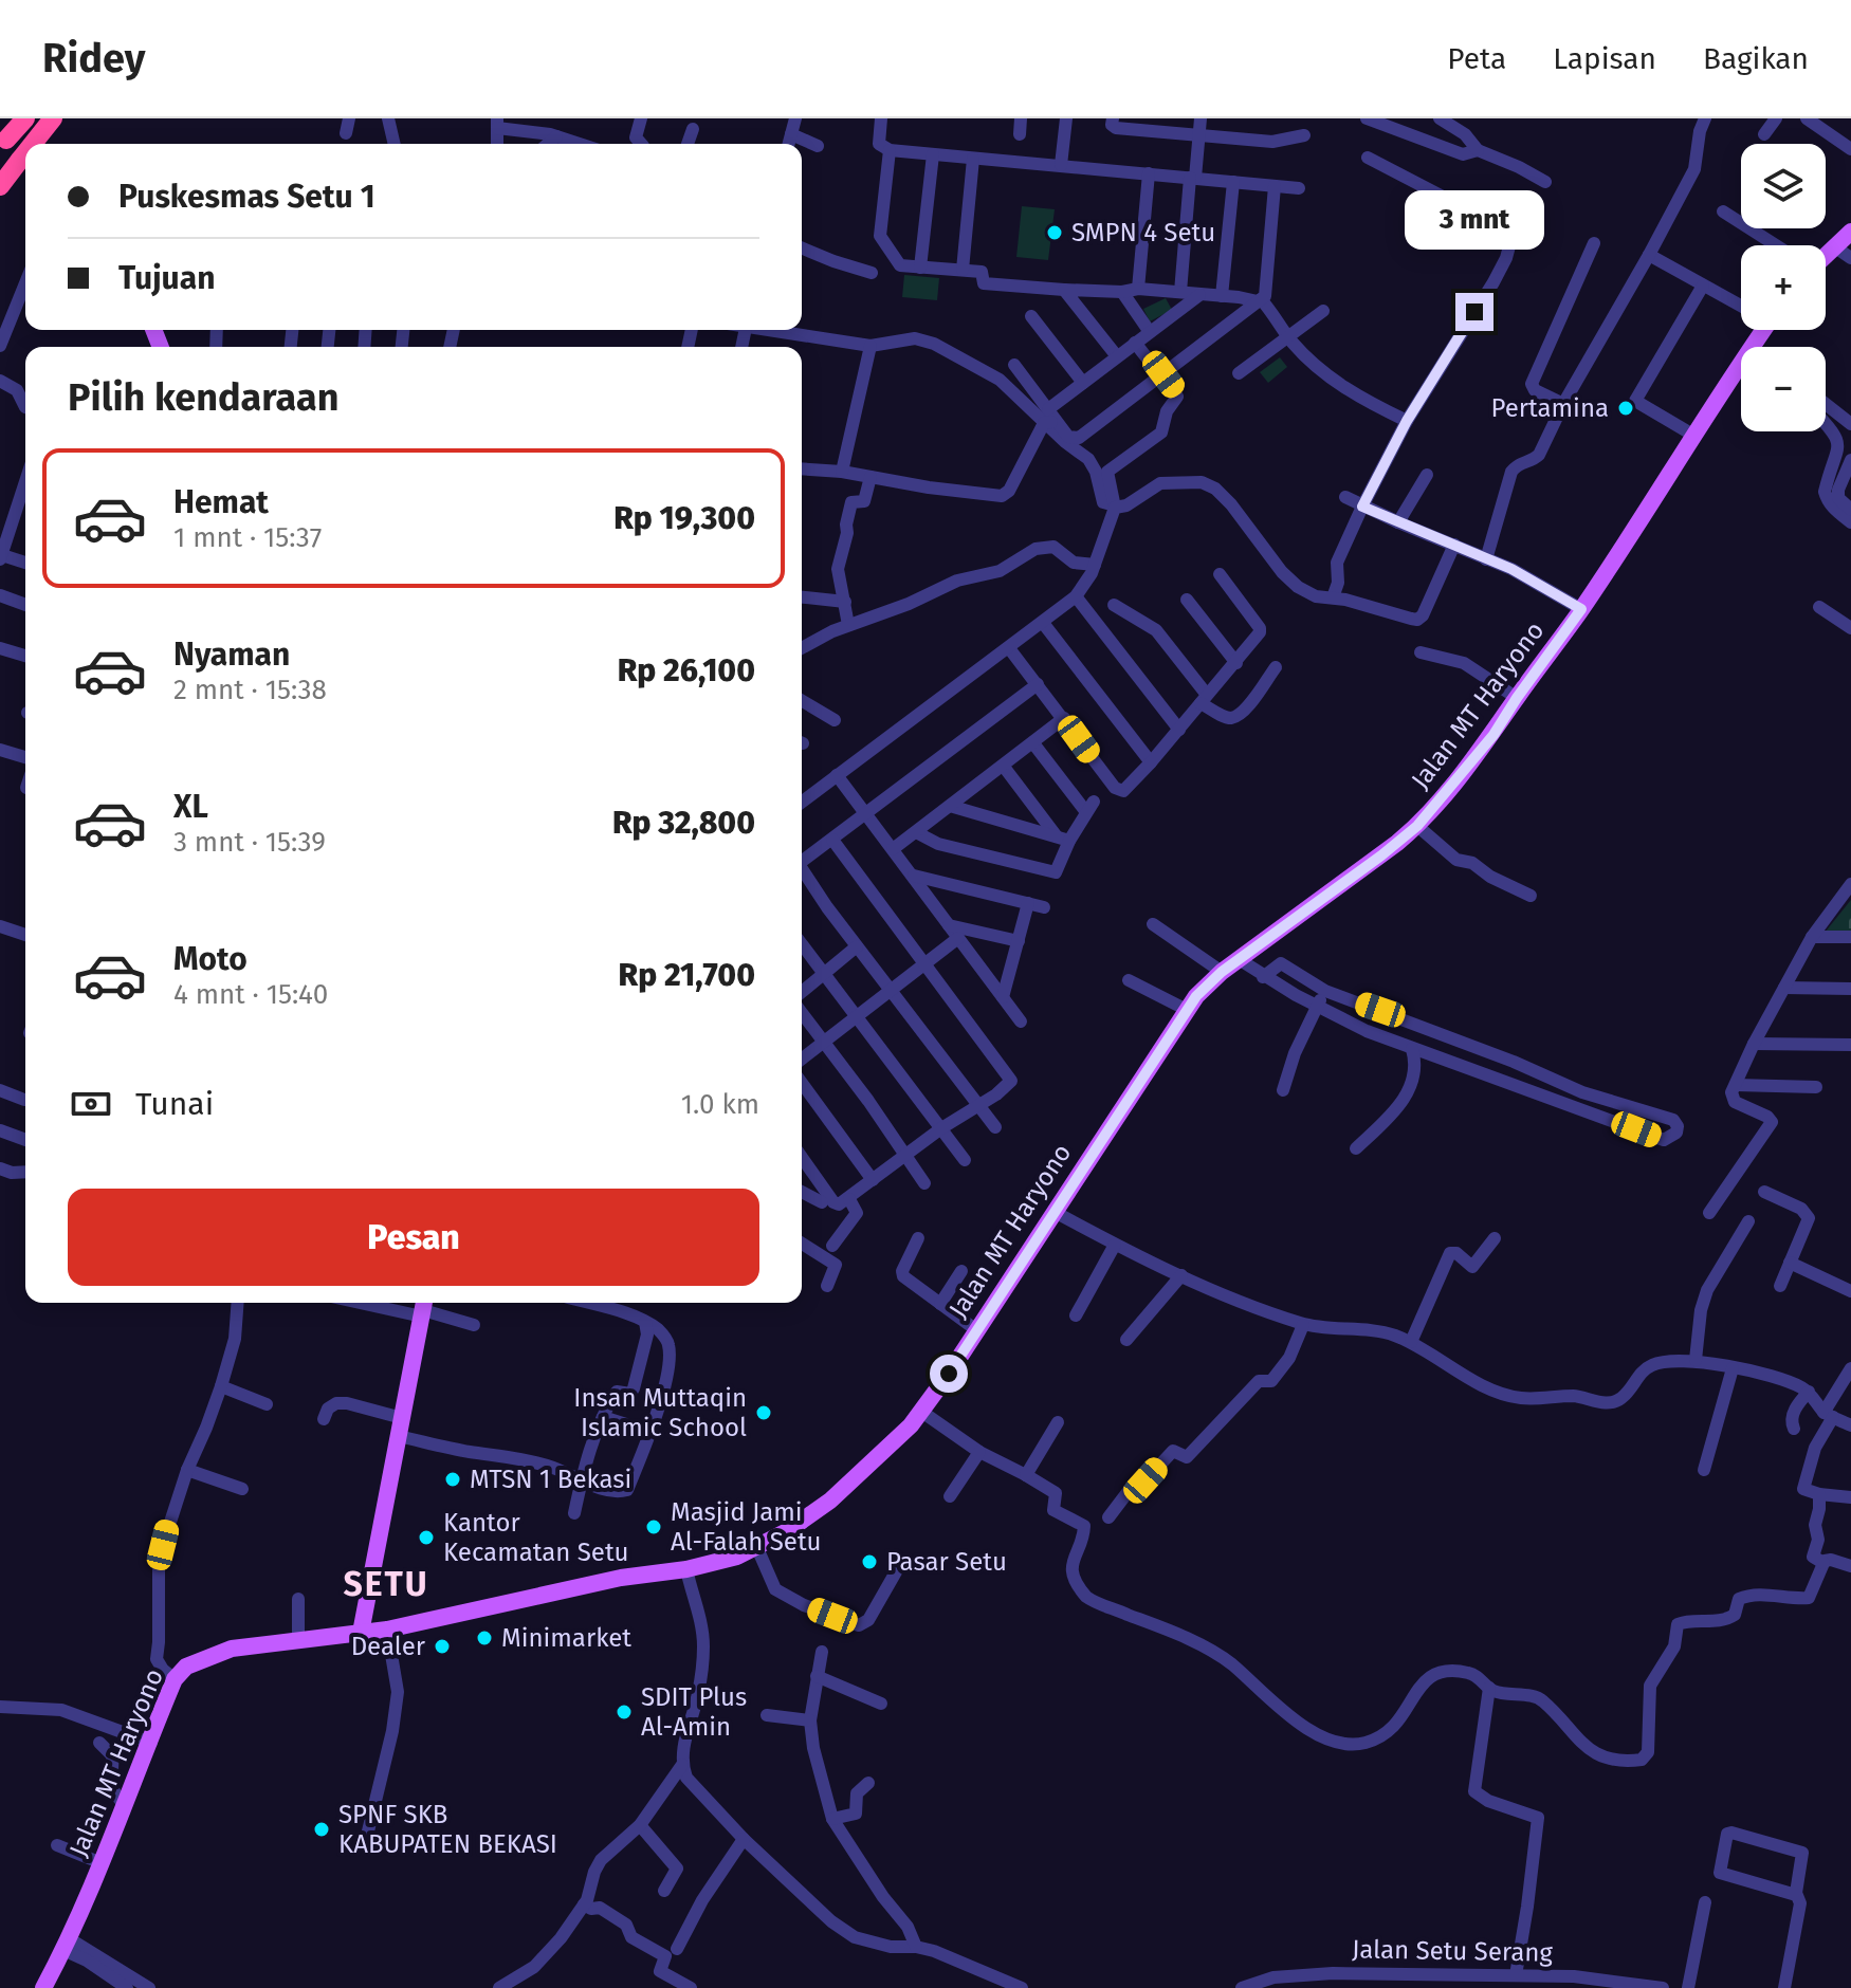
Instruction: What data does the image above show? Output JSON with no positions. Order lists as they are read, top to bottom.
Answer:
{
  "streets": {
    "main road": ["Jalan MT Haryono"],
    "street": ["Jalan Setu Serang"]
  },
  "districts": ["SETU"],
  "places": [
    "SMPN 4 Setu",
    "Pertamina",
    "Insan Muttaqin Islamic School",
    "MTSN 1 Bekasi",
    "Masjid Jami Al-Falah Setu",
    "Kantor Kecamatan Setu",
    "Pasar Setu",
    "Minimarket",
    "Dealer",
    "SDIT Plus Al-Amin",
    "SPNF SKB KABUPATEN BEKASI"
  ],
  "page": {
    "header": "Ridey",
    "nav": ["Peta", "Lapisan", "Bagikan"],
    "map_buttons": ["+", "−"],
    "banner": ["Puskesmas Setu 1", "Tujuan"],
    "bubble": "3 mnt",
    "heading": "Pilih kendaraan",
    "list": [
      {
        "name": "Hemat",
        "note": "1 mnt · 15:37",
        "value": "Rp 19,300"
      },
      {
        "name": "Nyaman",
        "note": "2 mnt · 15:38",
        "value": "Rp 26,100"
      },
      {
        "name": "XL",
        "note": "3 mnt · 15:39",
        "value": "Rp 32,800"
      },
      {
        "name": "Moto",
        "note": "4 mnt · 15:40",
        "value": "Rp 21,700"
      }
    ],
    "pay": ["Tunai", "1.0 km"],
    "buttons": "Pesan"
  }
}
